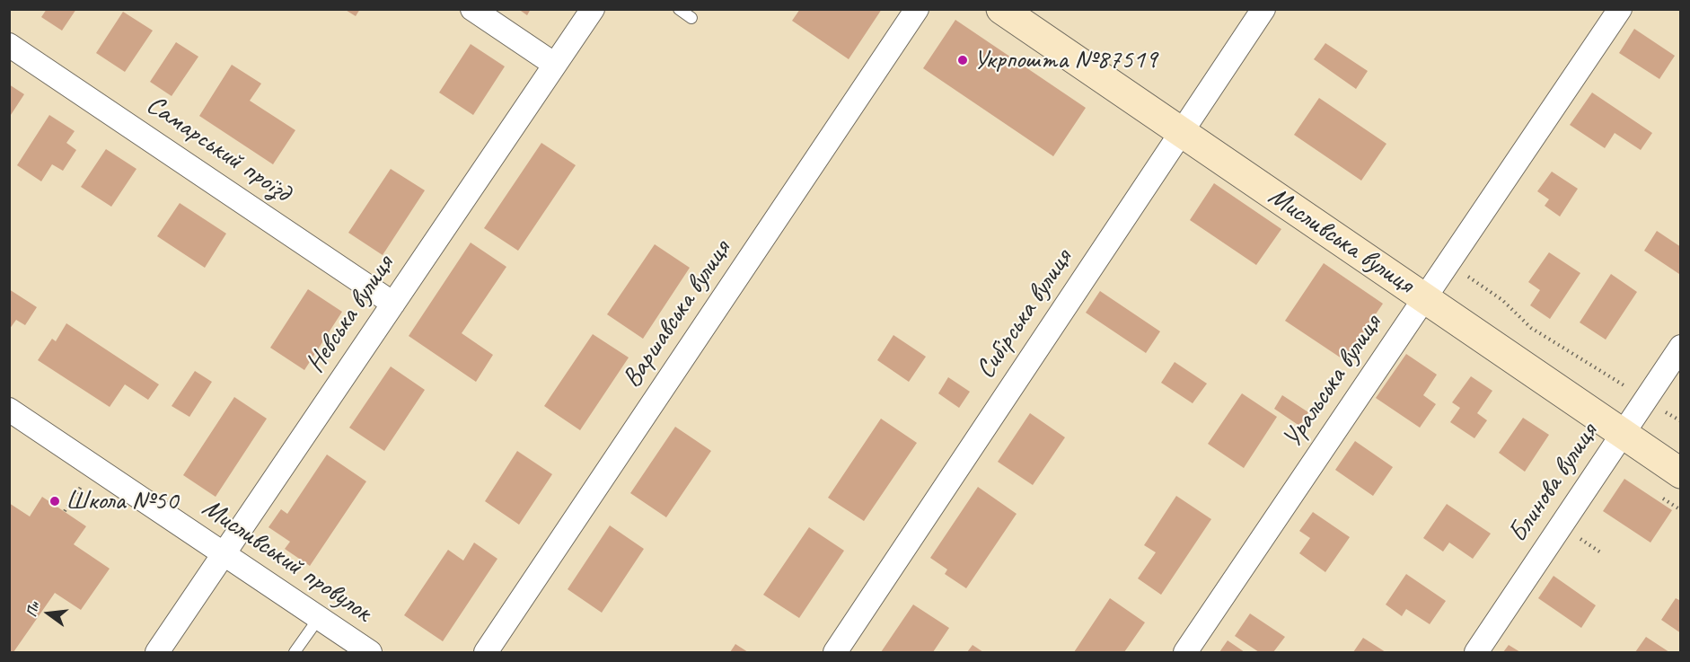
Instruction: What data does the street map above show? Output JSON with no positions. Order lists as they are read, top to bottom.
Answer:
{
  "streets": {
    "street": [
      "Самарський проїзд",
      "Мисливська вулиця",
      "Невська вулиця",
      "Варшавська вулиця",
      "Сибірська вулиця",
      "Уральська вулиця",
      "Блинова вулиця",
      "Мисливський провулок"
    ]
  },
  "crossings": [
    ["Самарський проїзд", "Невська вулиця"],
    ["Мисливська вулиця", "Сибірська вулиця"],
    ["Мисливська вулиця", "Уральська вулиця"],
    ["Мисливська вулиця", "Блинова вулиця"],
    ["Невська вулиця", "Мисливський провулок"]
  ],
  "places": ["Укрпошта №87519", "Школа №50"],
  "north": "left"
}
